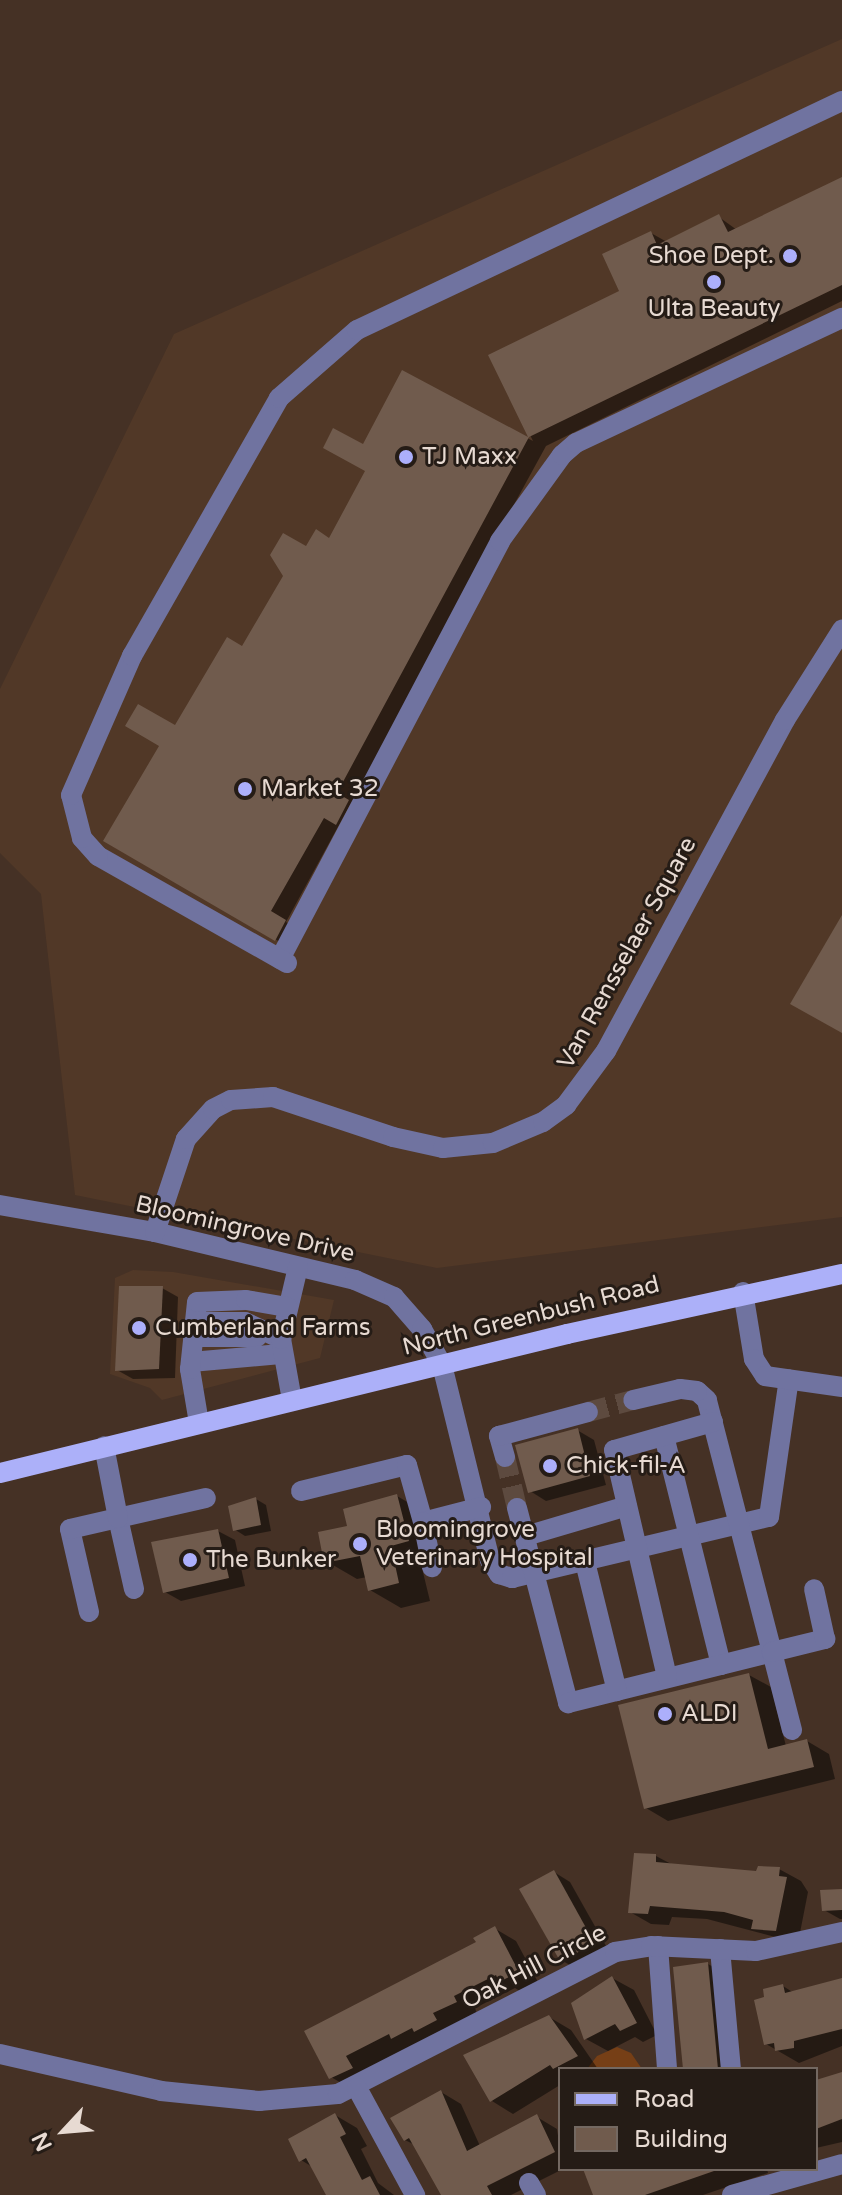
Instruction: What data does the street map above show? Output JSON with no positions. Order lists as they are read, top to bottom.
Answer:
{
  "streets": {
    "main road": ["North Greenbush Road"],
    "street": ["Van Rensselaer Square", "Bloomingrove Drive", "Oak Hill Circle"]
  },
  "crossings": [
    ["Van Rensselaer Square", "Bloomingrove Drive"],
    ["Bloomingrove Drive", "North Greenbush Road"]
  ],
  "places": [
    "Shoe Dept.",
    "Ulta Beauty",
    "TJ Maxx",
    "Market 32",
    "Cumberland Farms",
    "Chick-fil-A",
    "Bloomingrove Veterinary Hospital",
    "The Bunker",
    "ALDI"
  ],
  "legend": ["Road", "Building"],
  "north": "bottom left"
}
